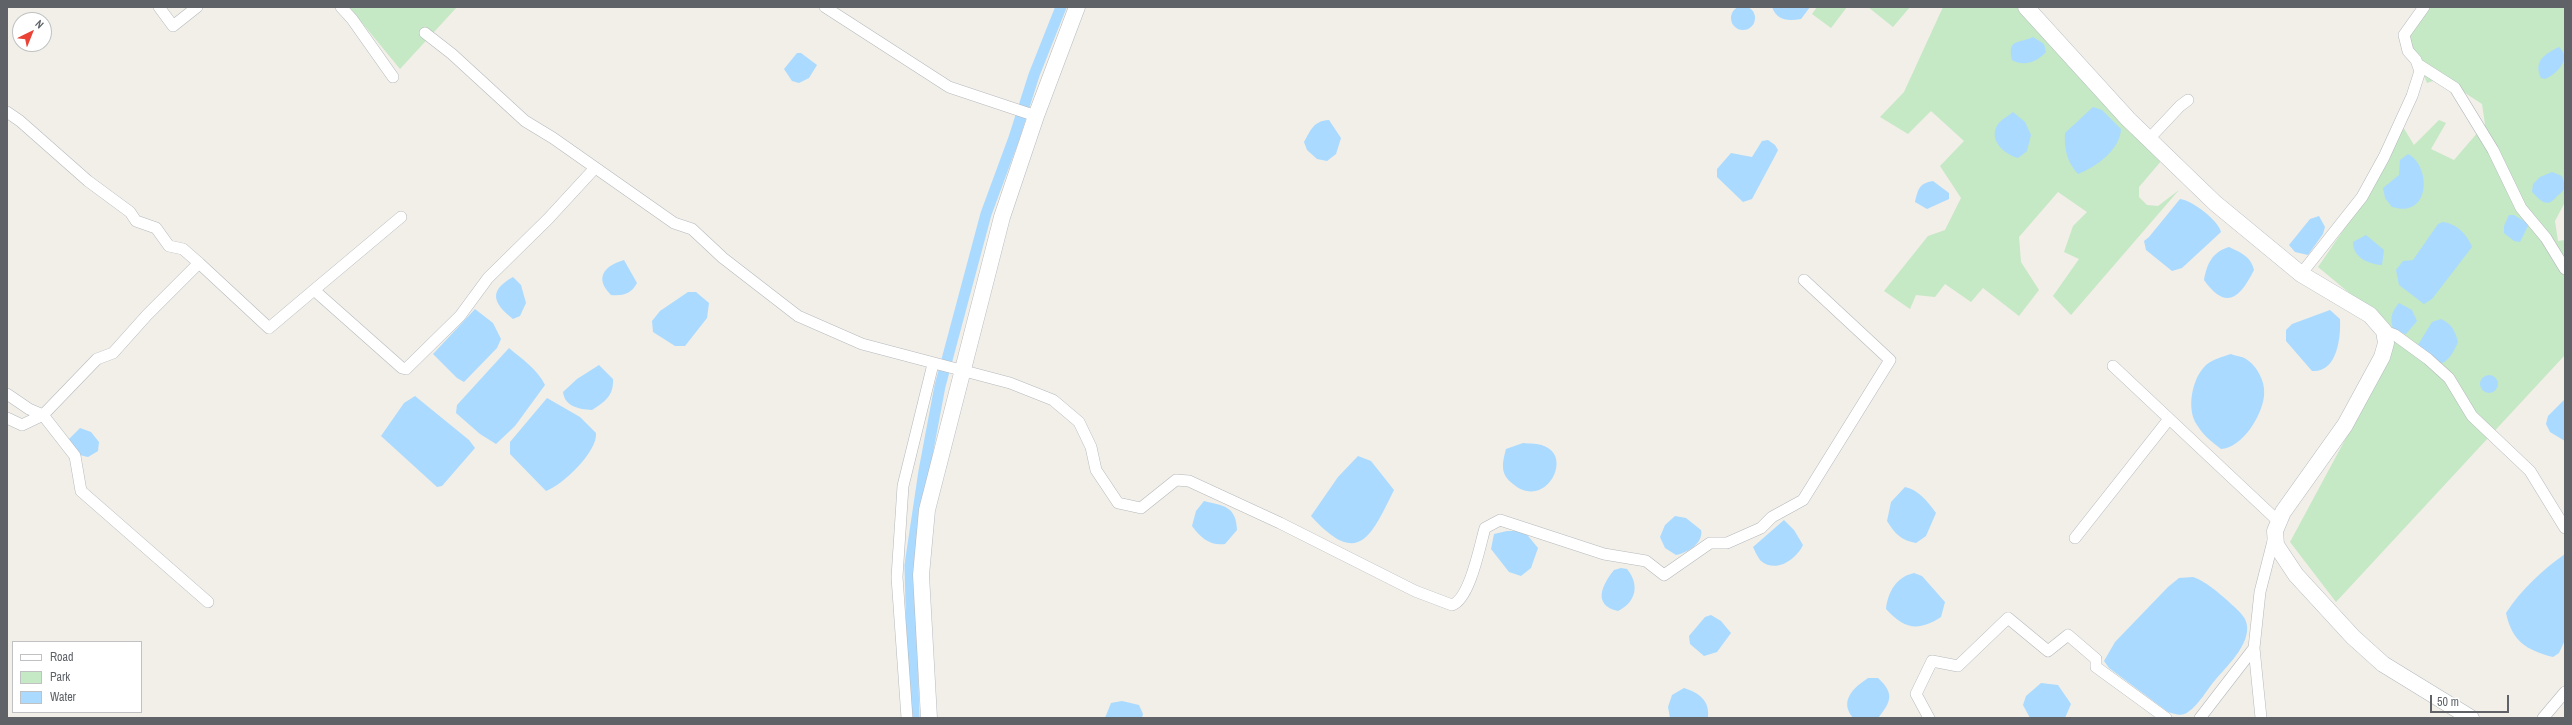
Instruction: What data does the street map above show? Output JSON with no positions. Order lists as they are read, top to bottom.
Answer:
{
  "legend": ["Road", "Park", "Water"],
  "scale_bar": "50 m",
  "north": "top right"
}
